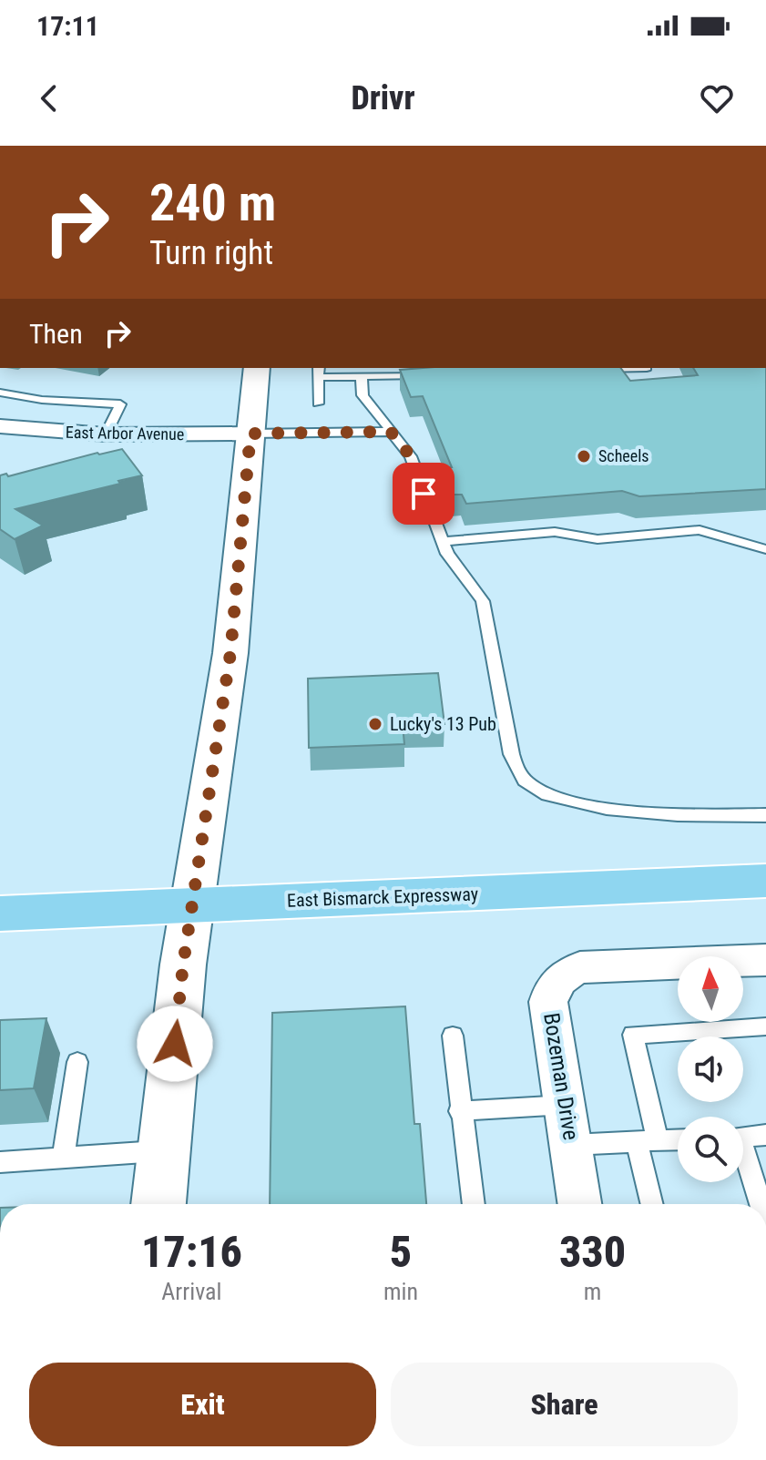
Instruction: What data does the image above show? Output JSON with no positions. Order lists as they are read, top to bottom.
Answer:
{
  "streets": {
    "main road": ["East Bismarck Expressway"],
    "street": ["East Arbor Avenue", "Bozeman Drive"]
  },
  "places": ["Scheels", "Lucky's 13 Pub"],
  "north": "top",
  "page": {
    "status": "17:11",
    "header": "Drivr",
    "turn": ["240 m", "Turn right"],
    "then": "Then",
    "eta": [
      "17:16",
      "Arrival",
      "5",
      "min",
      "330",
      "m"
    ],
    "buttons": ["Exit", "Share"]
  }
}
